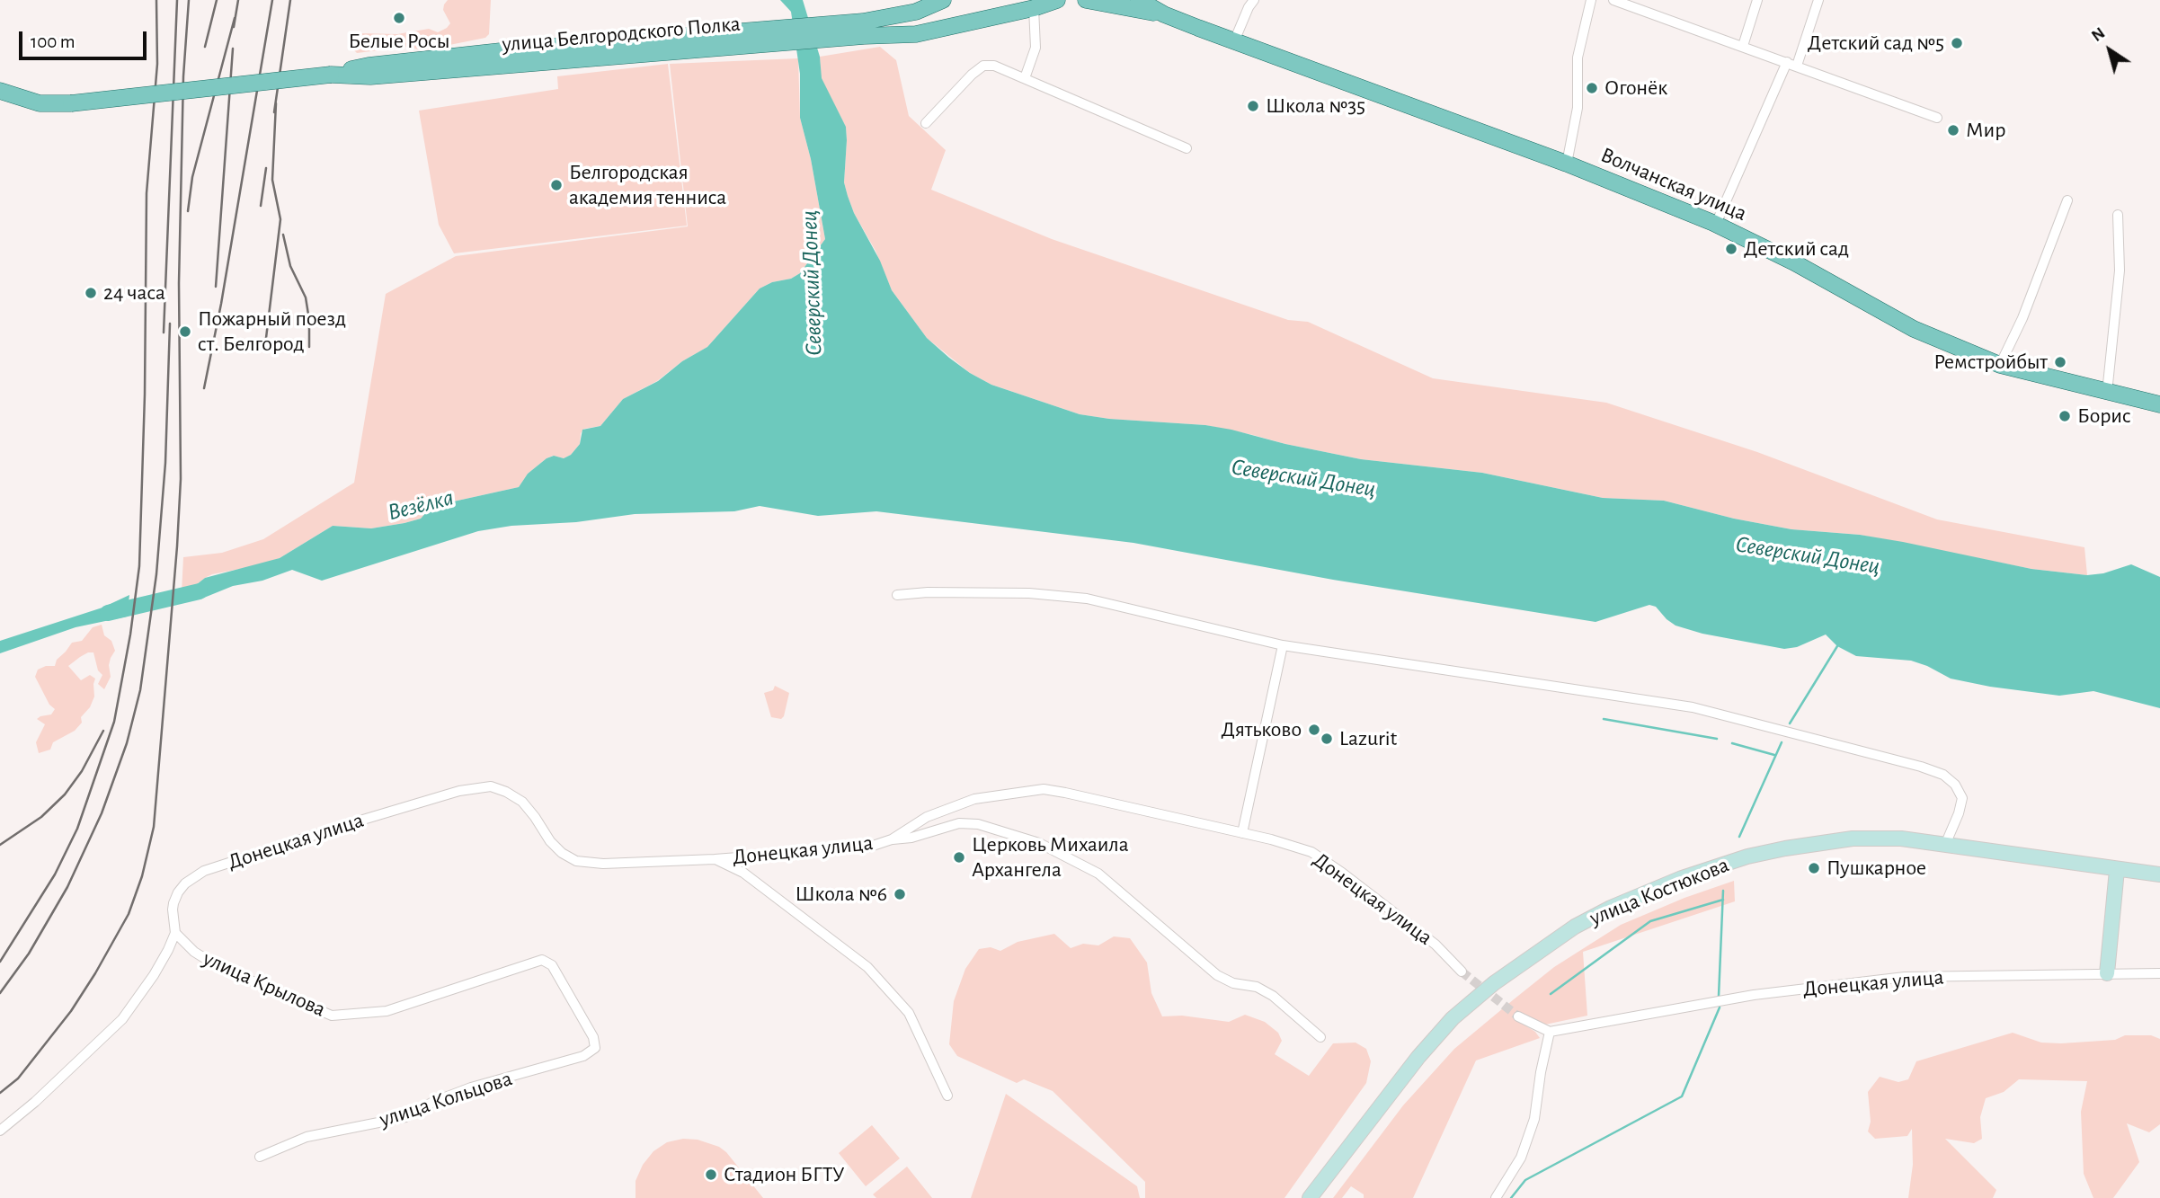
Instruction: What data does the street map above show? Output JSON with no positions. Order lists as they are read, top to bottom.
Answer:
{
  "streets": {
    "main road": ["улица Белгородского Полка", "Волчанская улица", "улица Костюкова"],
    "street": ["Донецкая улица", "улица Крылова", "улица Кольцова"]
  },
  "crossings": [
    ["Донецкая улица", "улица Крылова"],
    ["улица Крылова", "улица Кольцова"]
  ],
  "water": ["Северский Донец", "Везёлка"],
  "places": [
    "Белые Росы",
    "Детский сад №5",
    "Огонёк",
    "Школа №35",
    "Мир",
    "Белгородская академия тенниса",
    "Детский сад",
    "24 часа",
    "Пожарный поезд ст. Белгород",
    "Ремстройбыт",
    "Борис",
    "Дятьково",
    "Lazurit",
    "Церковь Михаила Архангела",
    "Пушкарное",
    "Школа №6",
    "Стадион БГТУ"
  ],
  "scale_bar": "100 m",
  "north": "top left"
}
